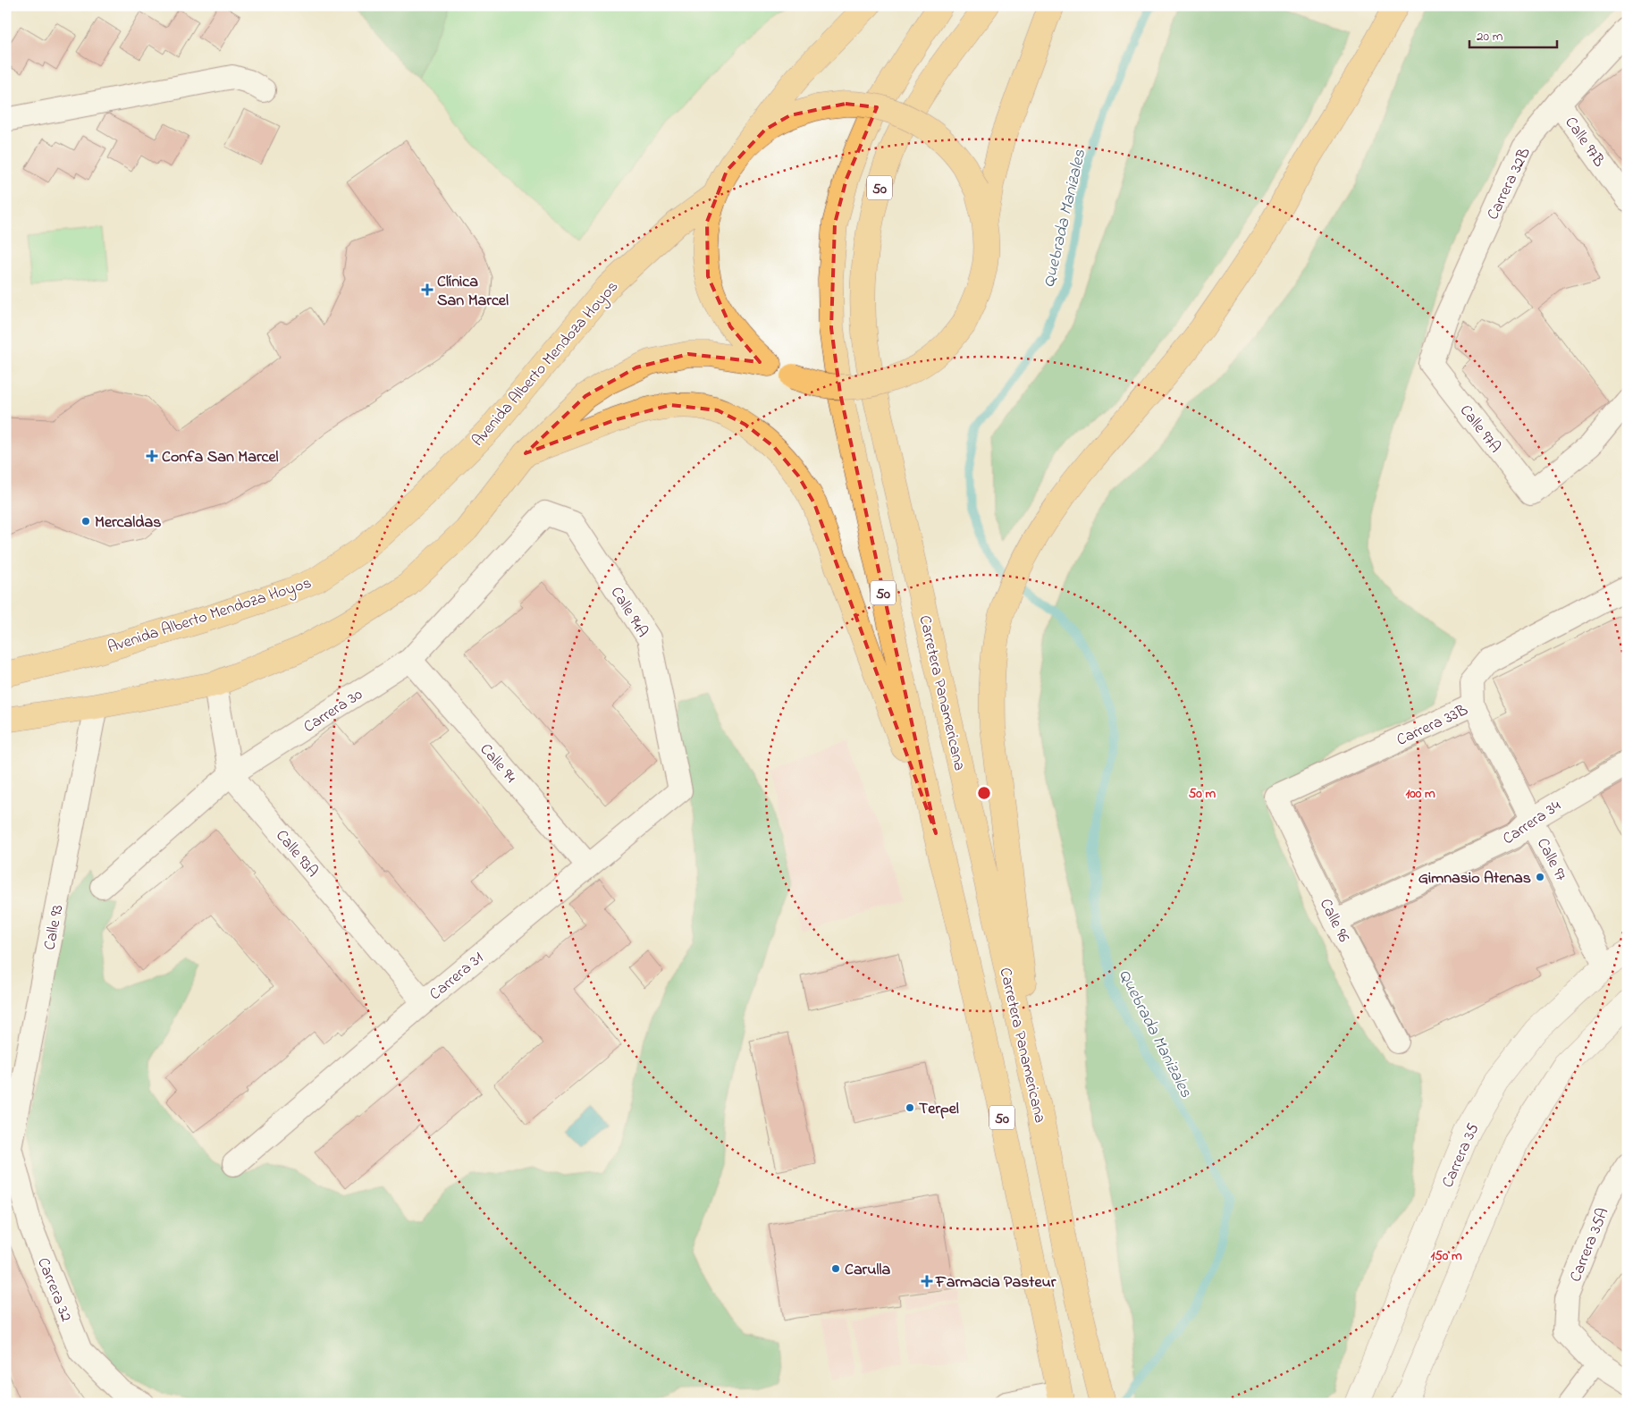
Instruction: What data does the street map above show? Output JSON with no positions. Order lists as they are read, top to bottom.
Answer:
{
  "streets": {
    "main road": ["50", "Avenida Alberto Mendoza Hoyos", "Carretera Panamericana"],
    "street": [
      "Calle 97B",
      "Carrera 32B",
      "Calle 97A",
      "Calle 94A",
      "Carrera 30",
      "Carrera 33B",
      "Calle 94",
      "Carrera 34",
      "Calle 93A",
      "Calle 97",
      "Calle 96",
      "Calle 93",
      "Carrera 31",
      "Carrera 35",
      "Carrera 35A",
      "Carrera 32"
    ]
  },
  "crossings": [
    ["Calle 97B", "Carrera 32B"],
    ["Carrera 32B", "Calle 97A"],
    ["Calle 94A", "Carrera 30"],
    ["Calle 94A", "Carrera 31"],
    ["Carrera 30", "Calle 94"],
    ["Carrera 30", "Calle 93A"],
    ["Carrera 33B", "Calle 97"],
    ["Carrera 33B", "Calle 96"],
    ["Calle 94", "Carrera 31"],
    ["Carrera 34", "Calle 97"],
    ["Carrera 34", "Calle 96"],
    ["Calle 93A", "Carrera 31"],
    ["Calle 97", "Carrera 35"],
    ["Calle 93", "Carrera 32"]
  ],
  "water": ["Quebrada Manizales"],
  "places": {
    "health": ["Clínica San Marcel", "Confa San Marcel", "Farmacia Pasteur"],
    "other": [
      "Mercaldas",
      "Gimnasio Atenas",
      "Terpel",
      "Carulla"
    ]
  },
  "scale_bar": "20 m",
  "rings": ["50 m", "100 m", "150 m"]
}
